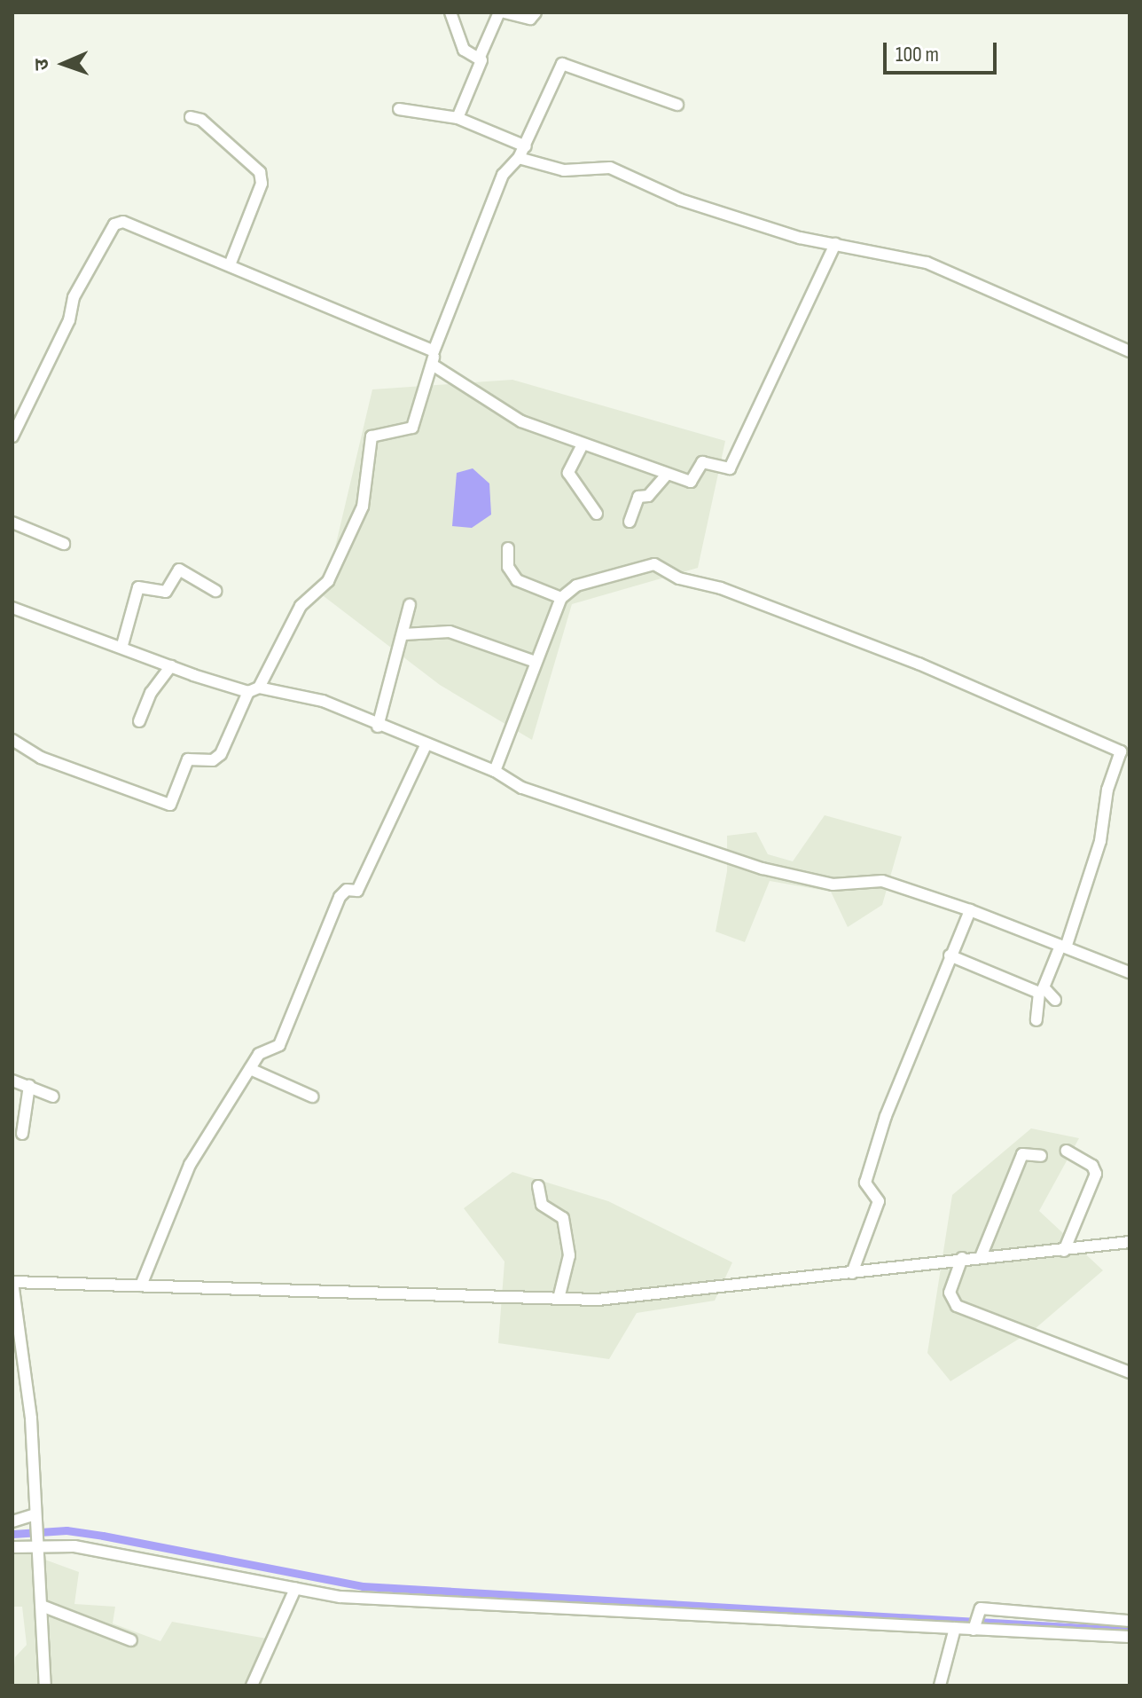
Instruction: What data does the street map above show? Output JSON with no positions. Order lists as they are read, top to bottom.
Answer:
{
  "scale_bar": "100 m",
  "north": "left"
}
